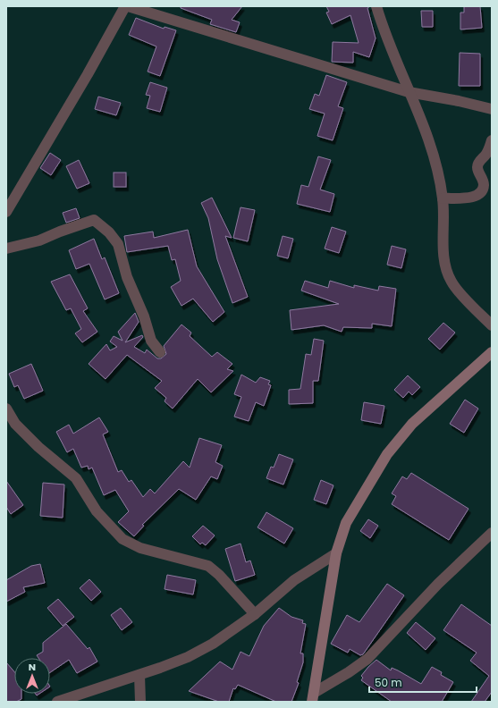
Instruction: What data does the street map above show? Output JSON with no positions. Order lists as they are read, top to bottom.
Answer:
{
  "scale_bar": "50 m",
  "north": "top"
}
